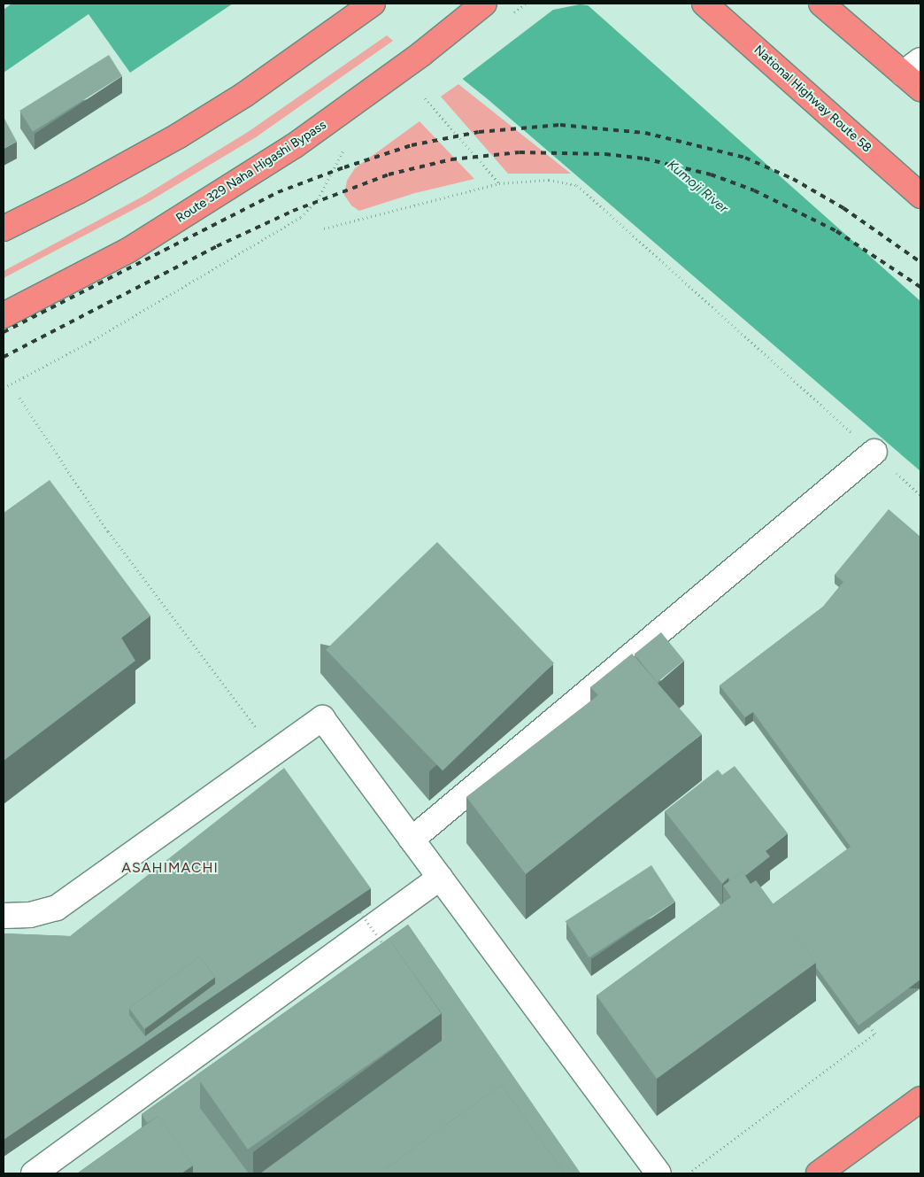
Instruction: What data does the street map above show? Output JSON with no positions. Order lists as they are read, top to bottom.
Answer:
{
  "streets": {
    "highway": ["National Highway Route 58", "Route 329 Naha Higashi Bypass"]
  },
  "districts": ["ASAHIMACHI"],
  "water": ["Kumoji River"]
}
